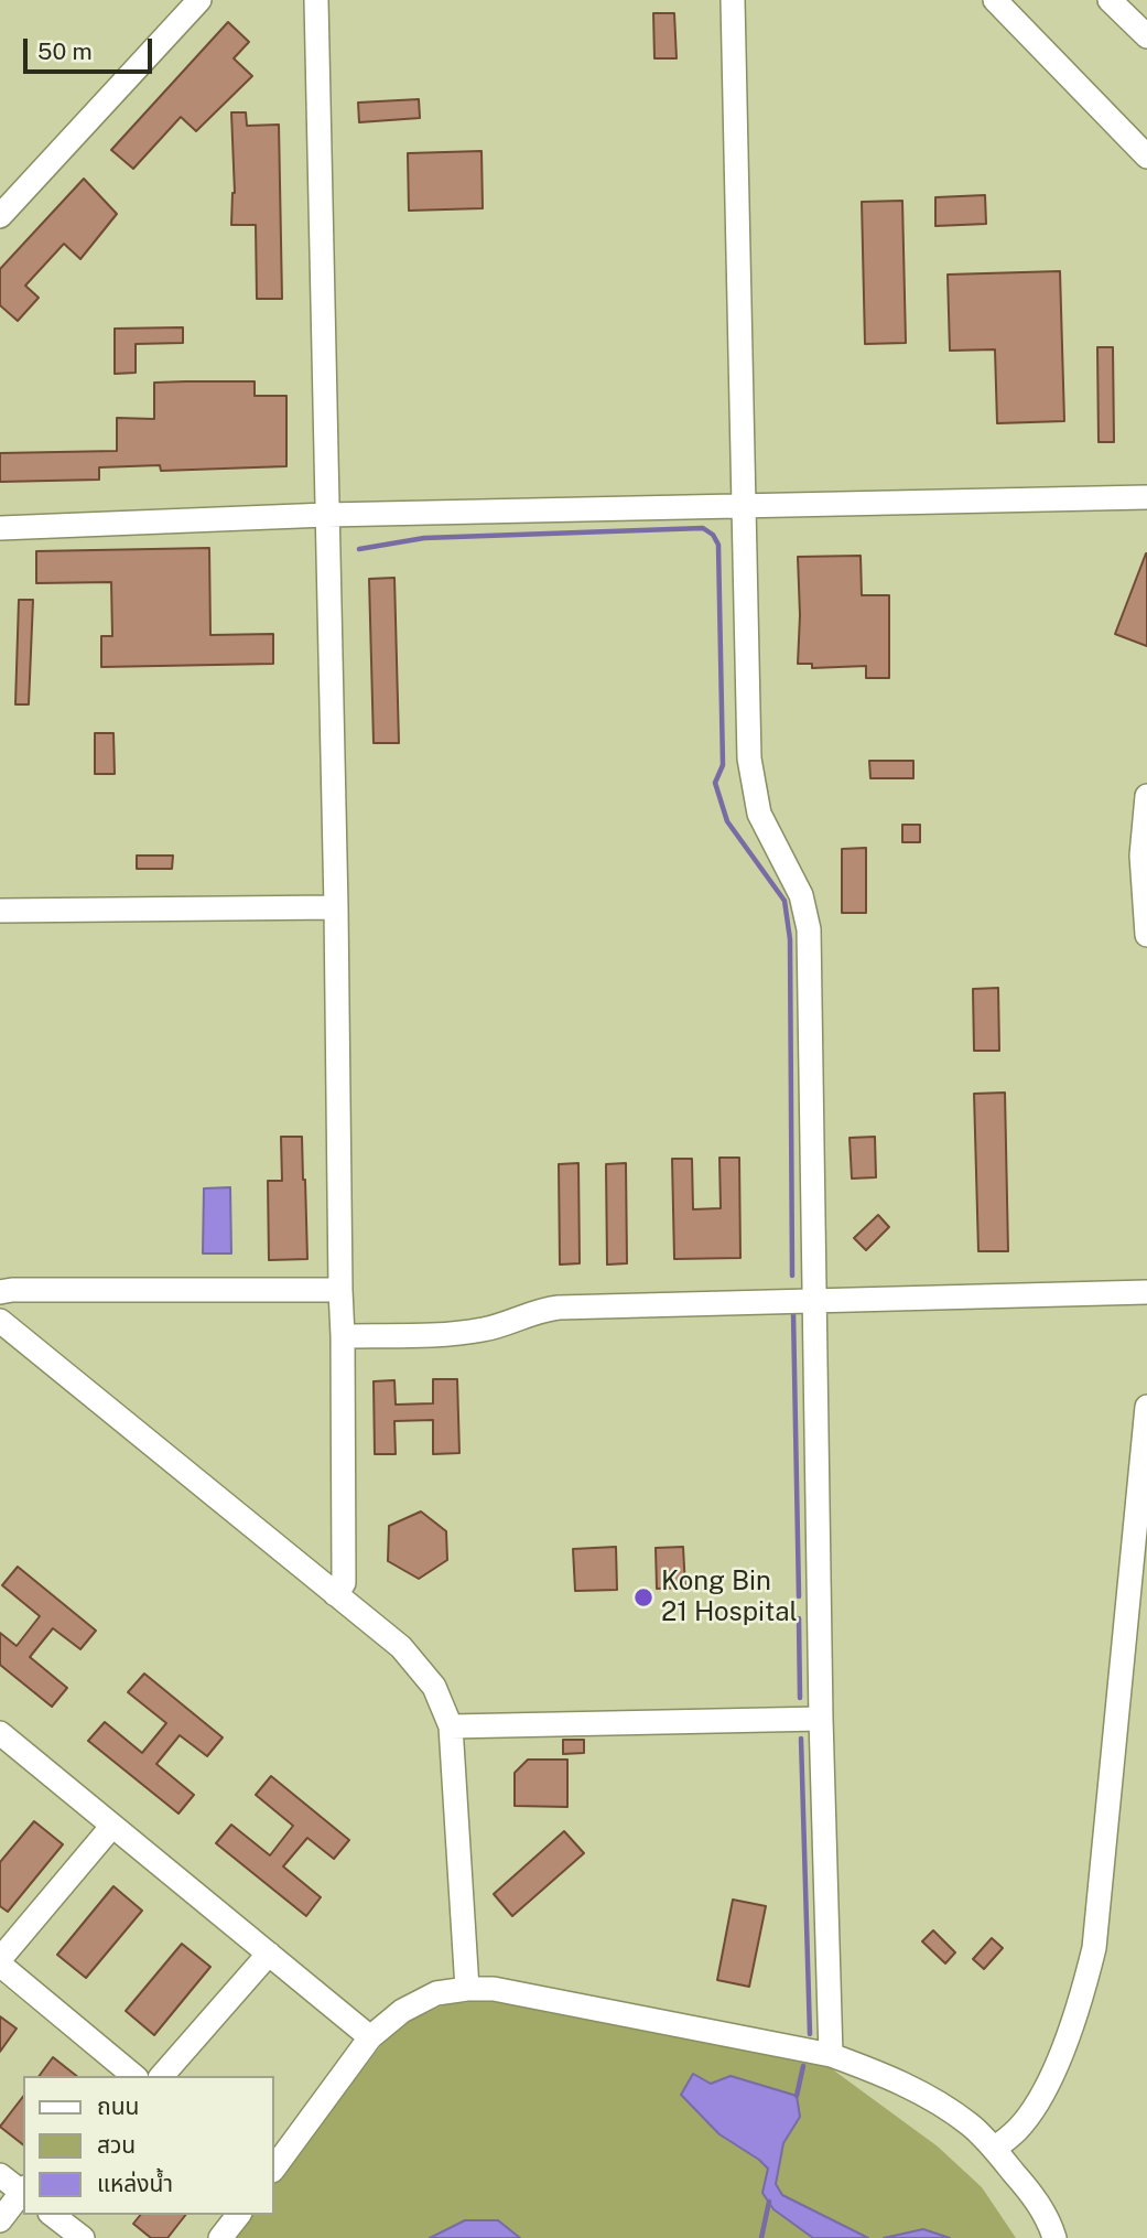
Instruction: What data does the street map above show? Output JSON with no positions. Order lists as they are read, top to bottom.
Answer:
{
  "places": ["Kong Bin 21 Hospital"],
  "legend": ["ถนน", "สวน", "แหล่งน้ำ"],
  "scale_bar": "50 m"
}
